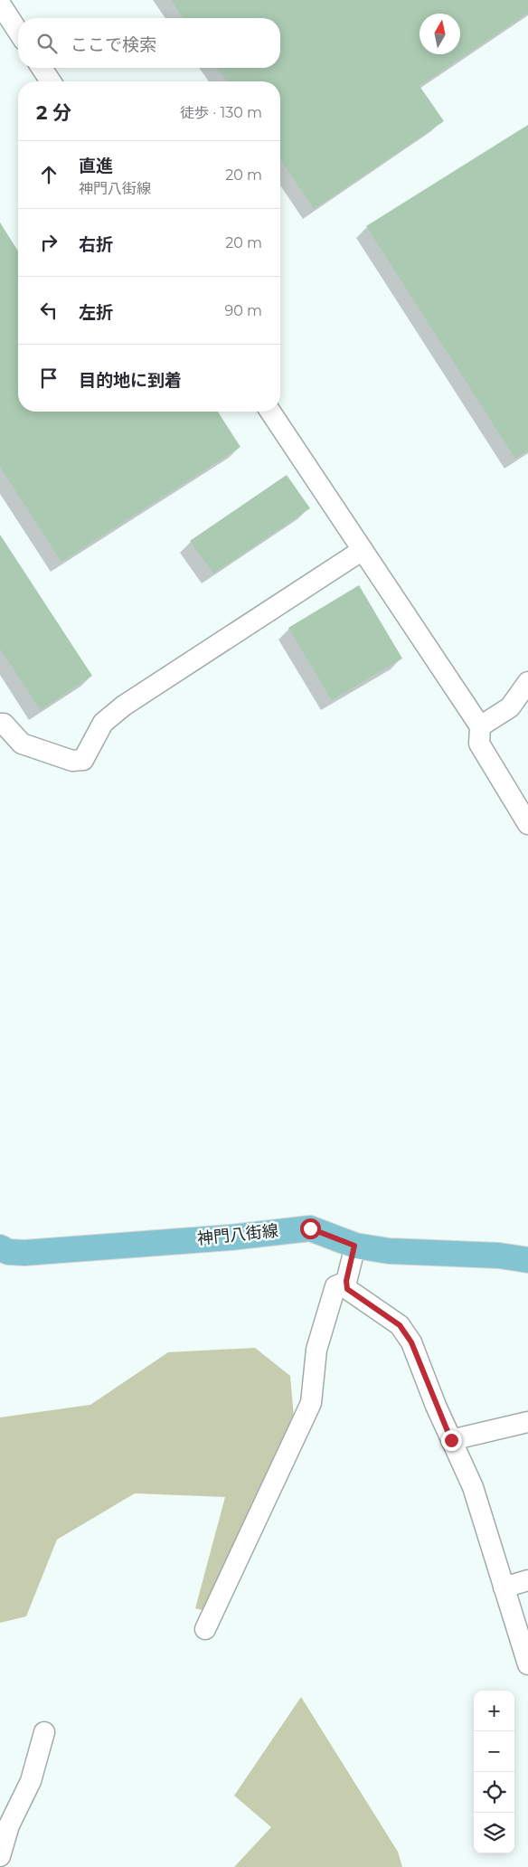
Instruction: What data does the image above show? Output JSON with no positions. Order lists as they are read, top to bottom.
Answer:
{
  "streets": {
    "main road": ["神門八街線"]
  },
  "north": "top",
  "page": {
    "search": "ここで検索",
    "heading": ["2 分", "徒歩 · 130 m"],
    "list": [
      ["直進", "神門八街線", "20 m"],
      ["右折", "20 m"],
      ["左折", "90 m"],
      "目的地に到着"
    ],
    "map_buttons": ["+", "−"]
  }
}
